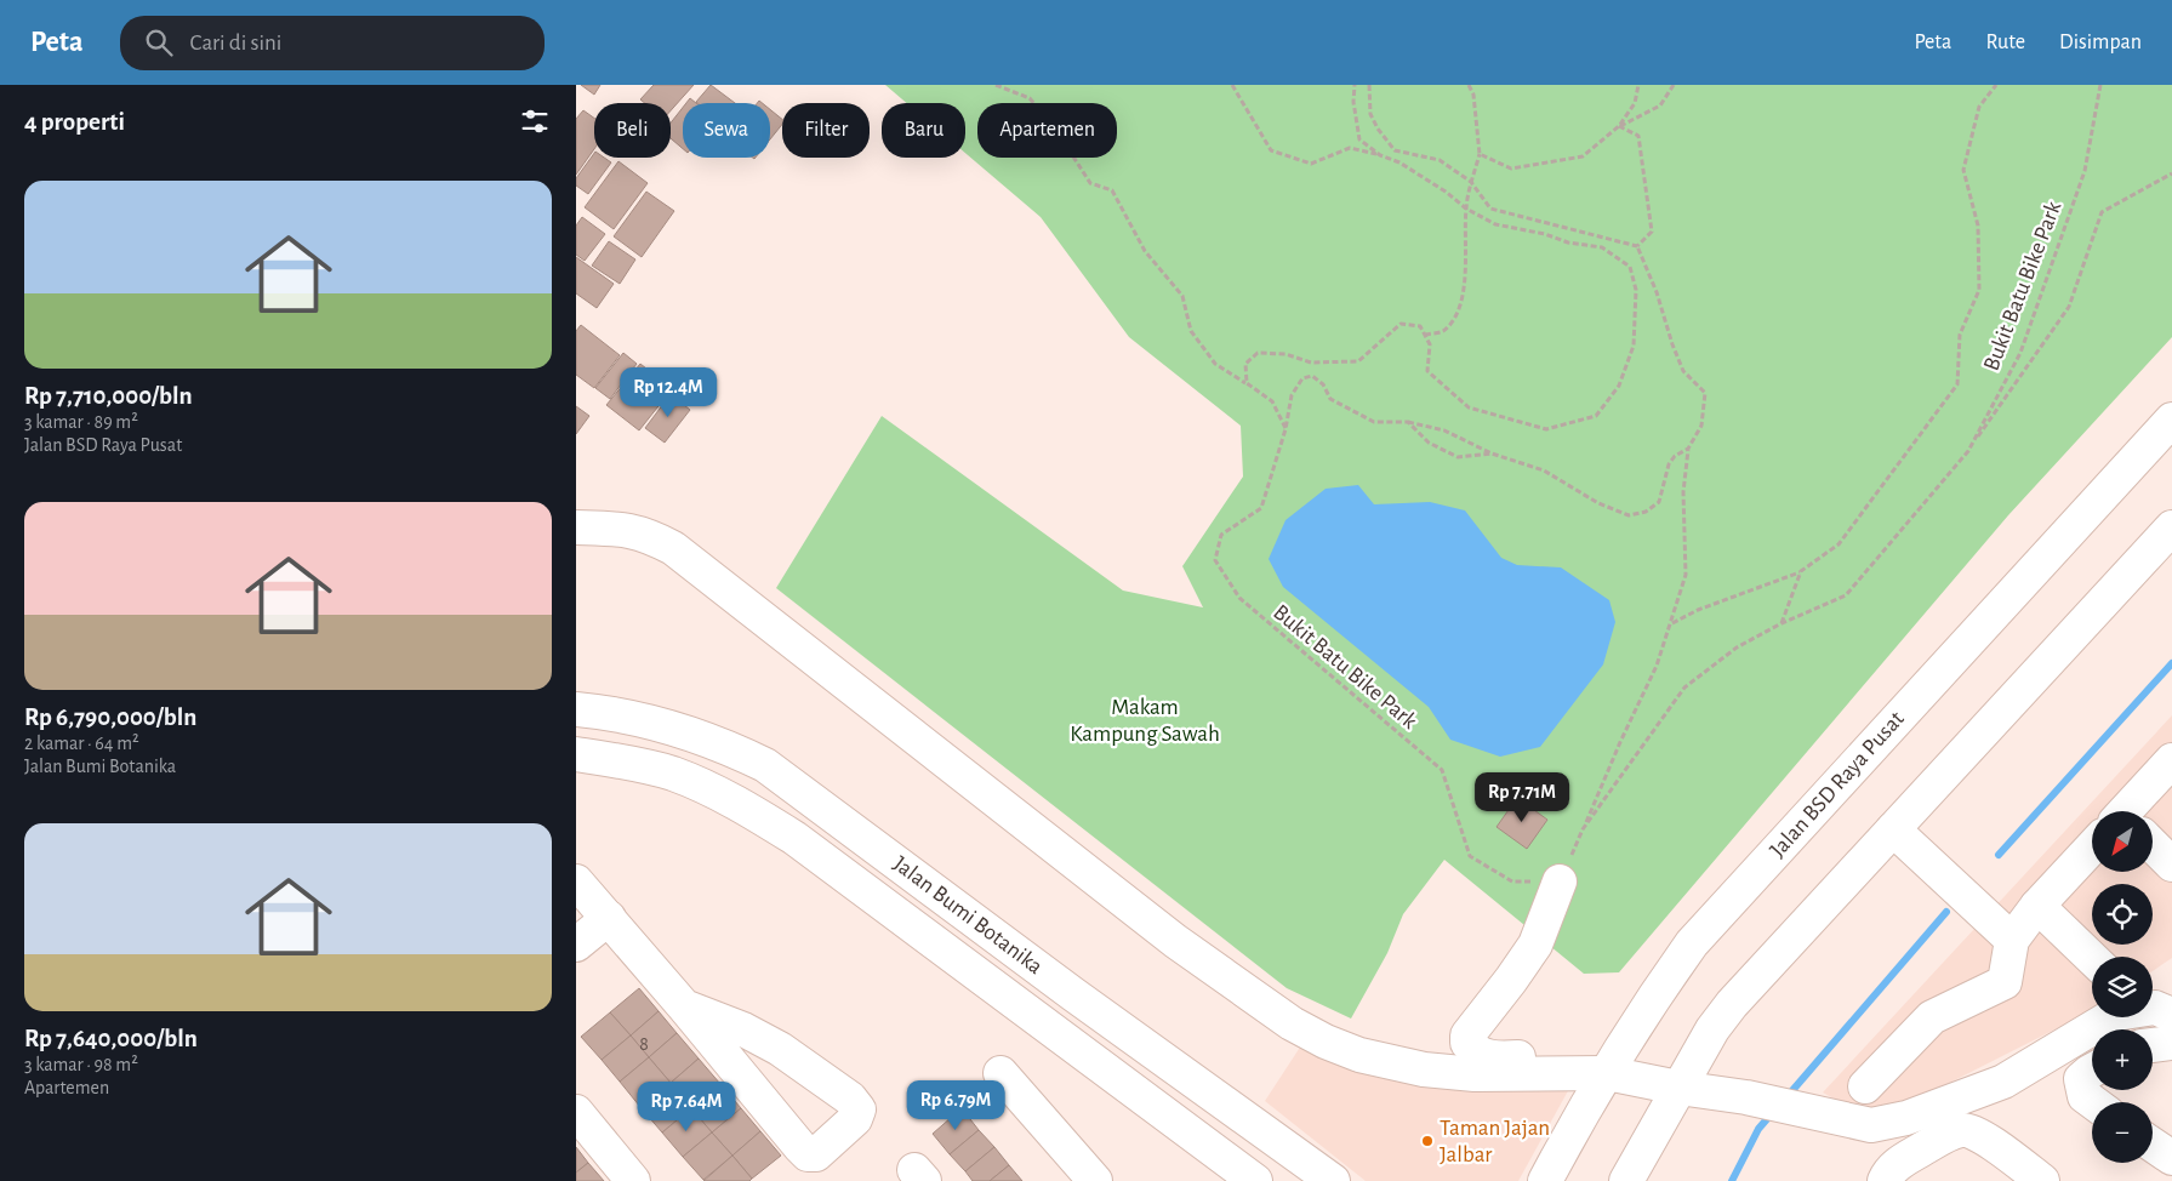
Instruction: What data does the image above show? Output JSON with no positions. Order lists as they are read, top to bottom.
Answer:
{
  "streets": {
    "main road": ["Jalan BSD Raya Pusat", "Jalan Bumi Botanika"],
    "path": ["Bukit Batu Bike Park"]
  },
  "parks": ["Makam Kampung Sawah"],
  "places": ["Taman Jajan Jalbar"],
  "house_numbers": ["8"],
  "north": "bottom left",
  "page": {
    "header": "Peta",
    "search": "Cari di sini",
    "nav": ["Peta", "Rute", "Disimpan"],
    "heading": "4 properti",
    "chip": [
      "Beli",
      "Sewa",
      "Filter",
      "Baru",
      "Apartemen"
    ],
    "list": [
      {
        "name": "Rp 7,710,000/bln",
        "note": "3 kamar · 89 m² · Jalan BSD Raya Pusat"
      },
      {
        "name": "Rp 6,790,000/bln",
        "note": "2 kamar · 64 m² · Jalan Bumi Botanika"
      },
      {
        "name": "Rp 7,640,000/bln",
        "note": "3 kamar · 98 m² · Apartemen"
      }
    ],
    "price": [
      "Rp 12.4M",
      "Rp 7.71M",
      "Rp 6.79M",
      "Rp 7.64M"
    ],
    "map_buttons": ["+", "−"]
  }
}
